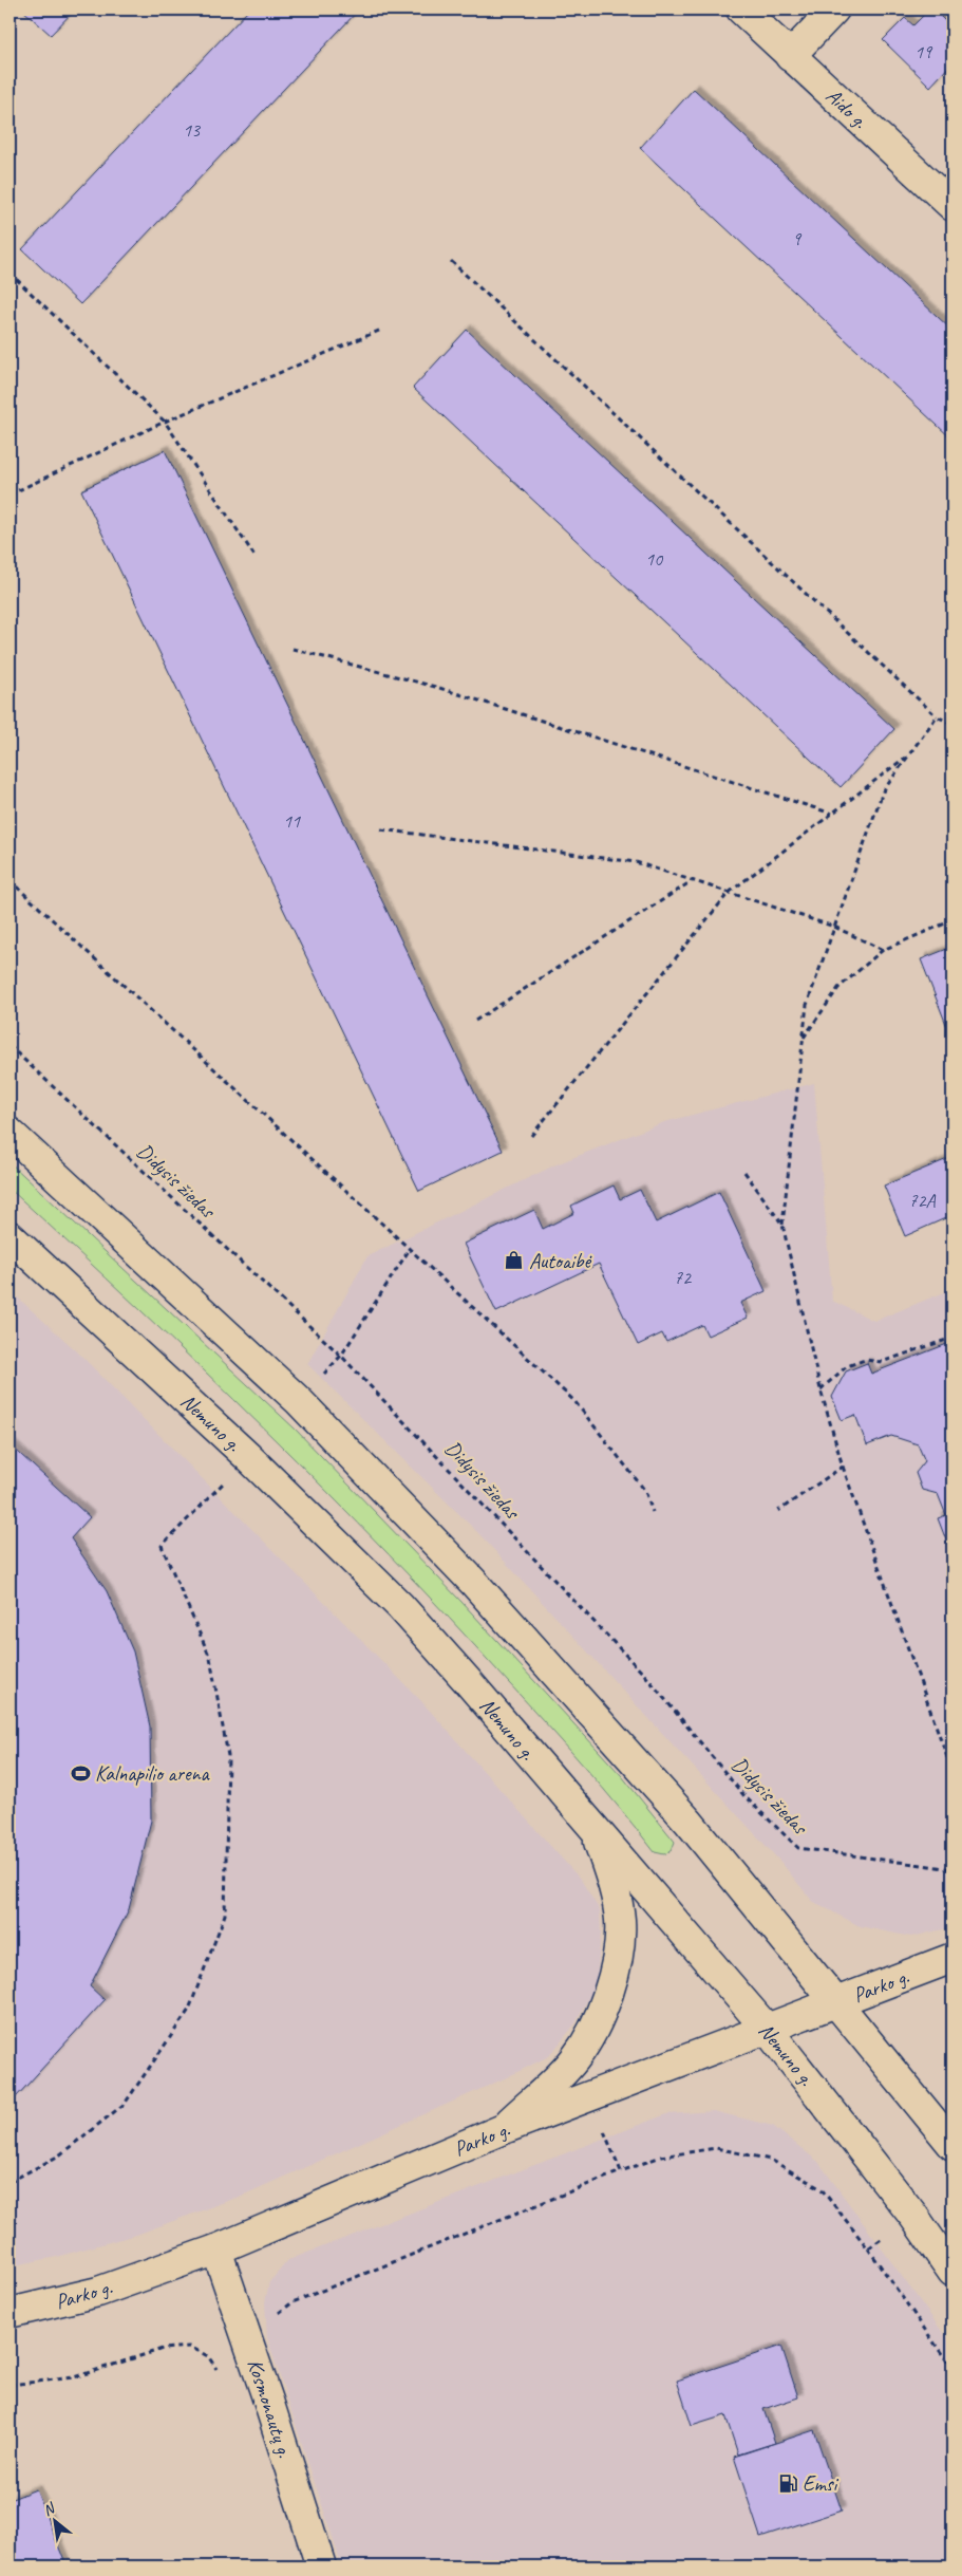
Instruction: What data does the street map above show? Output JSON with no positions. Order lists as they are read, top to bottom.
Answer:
{
  "streets": {
    "main road": [
      "Aido g.",
      "Nemuno g.",
      "Parko g.",
      "Kosmonautų g."
    ],
    "path": ["Didysis žiedas"]
  },
  "crossings": [
    ["Nemuno g.", "Parko g."],
    ["Parko g.", "Kosmonautų g."]
  ],
  "places": {
    "shop": ["Autoaibė"],
    "sports": ["Kalnapilio arena"],
    "fuel station": ["Emsi"]
  },
  "house_numbers": [
    "19",
    "13",
    "9",
    "10",
    "11",
    "72A",
    "72"
  ],
  "north": "top left"
}
